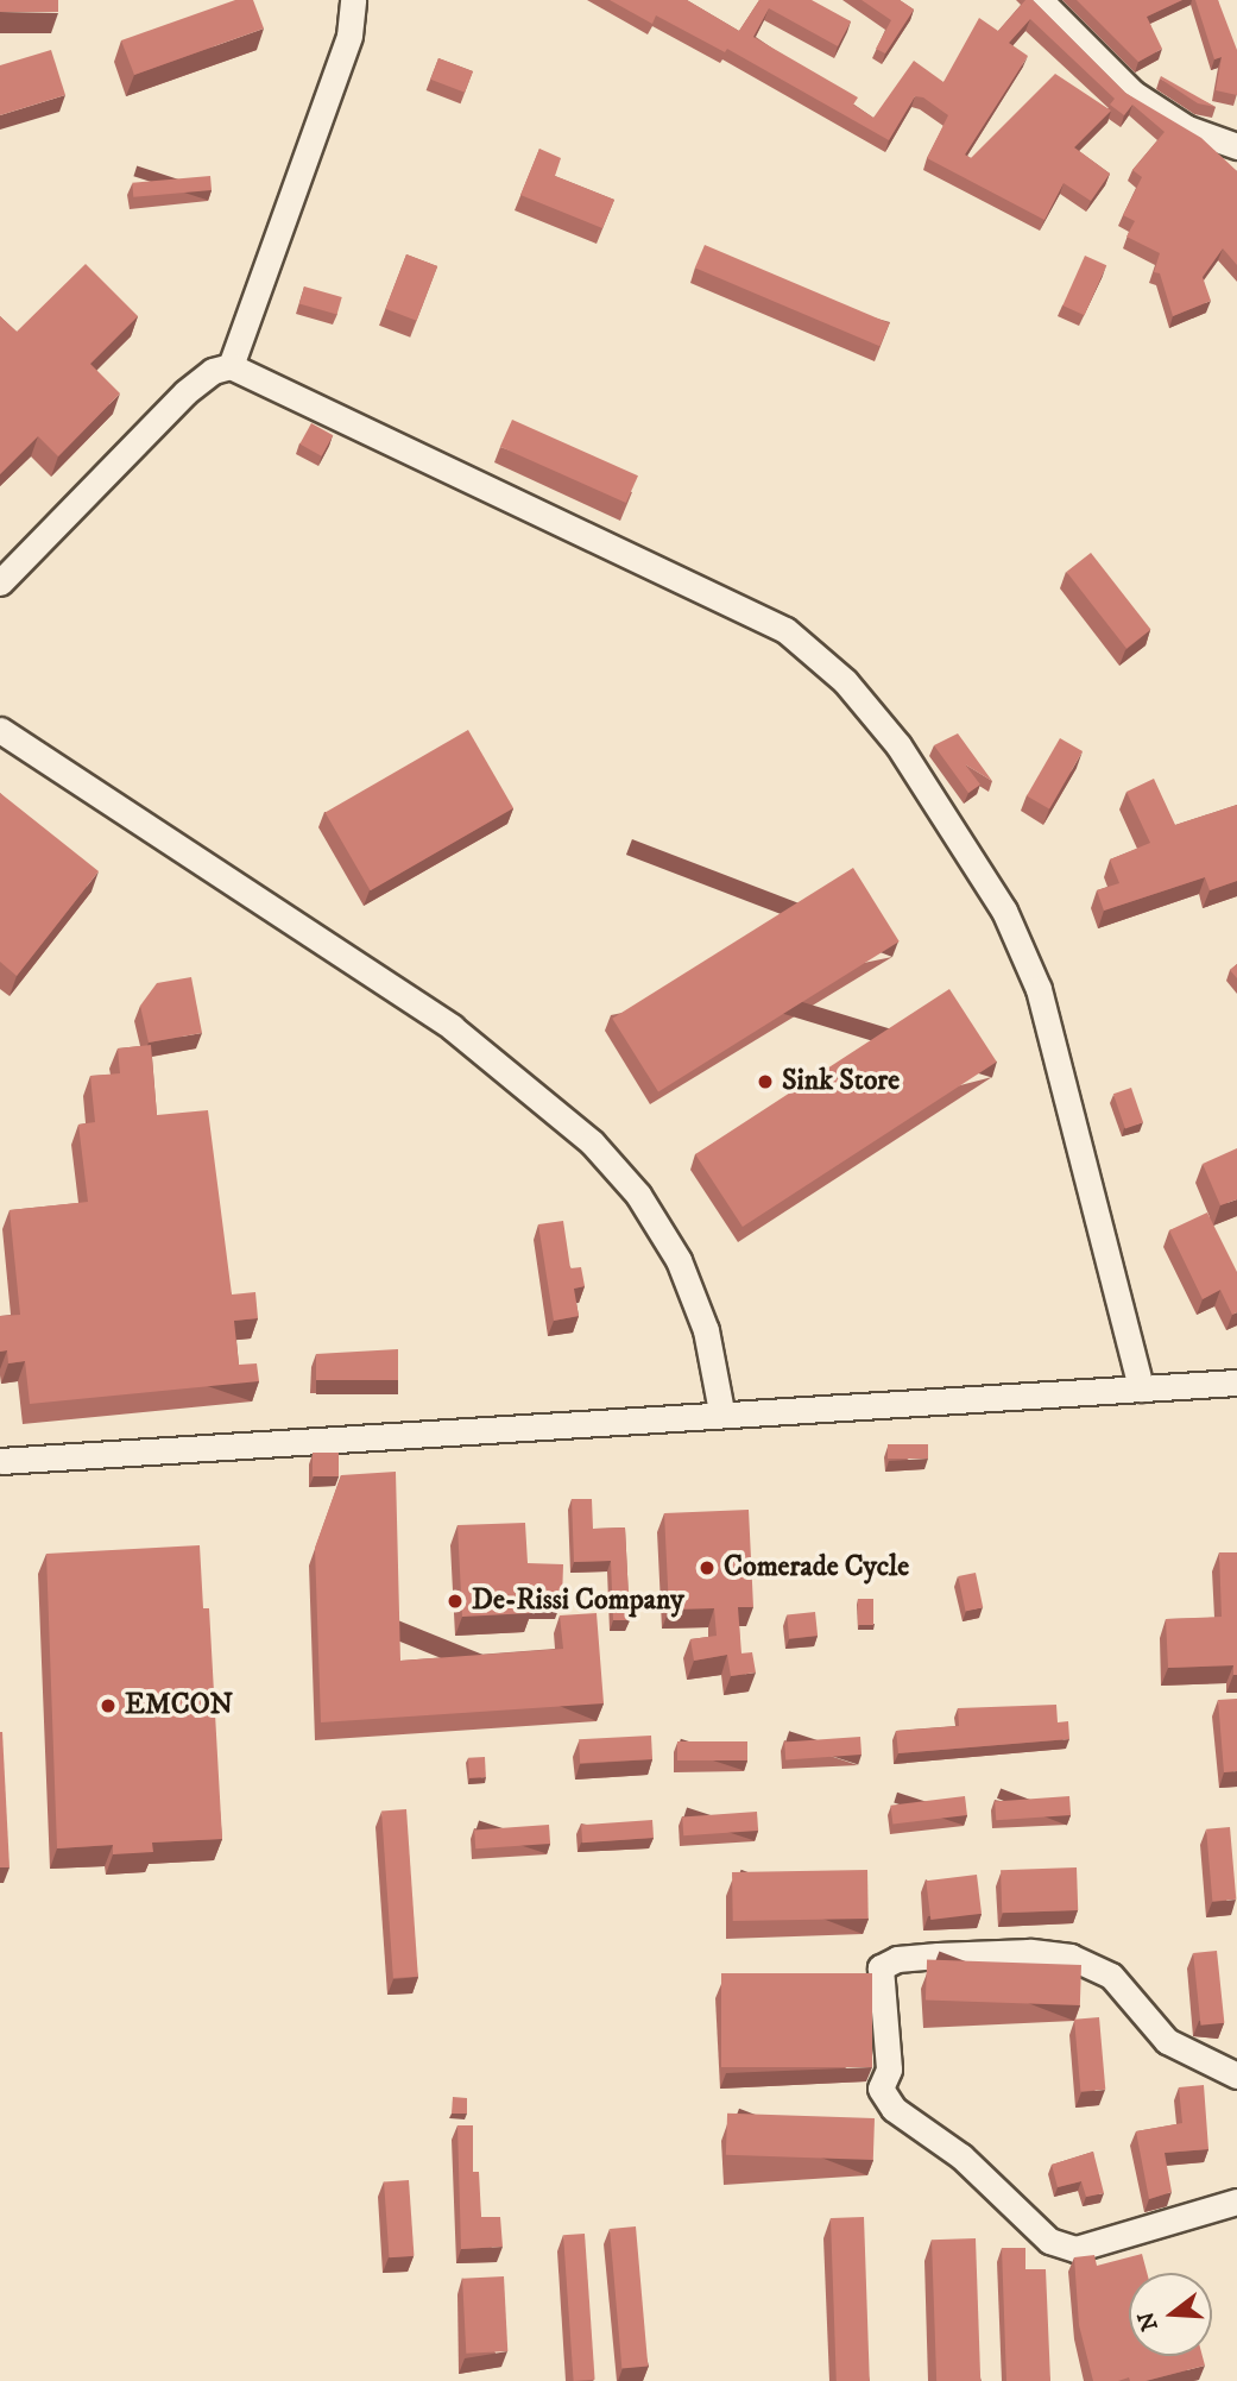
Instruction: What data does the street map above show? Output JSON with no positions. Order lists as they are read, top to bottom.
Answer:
{
  "places": [
    "Sink Store",
    "Comerade Cycle",
    "De-Rissi Company",
    "EMCON"
  ],
  "north": "left"
}
